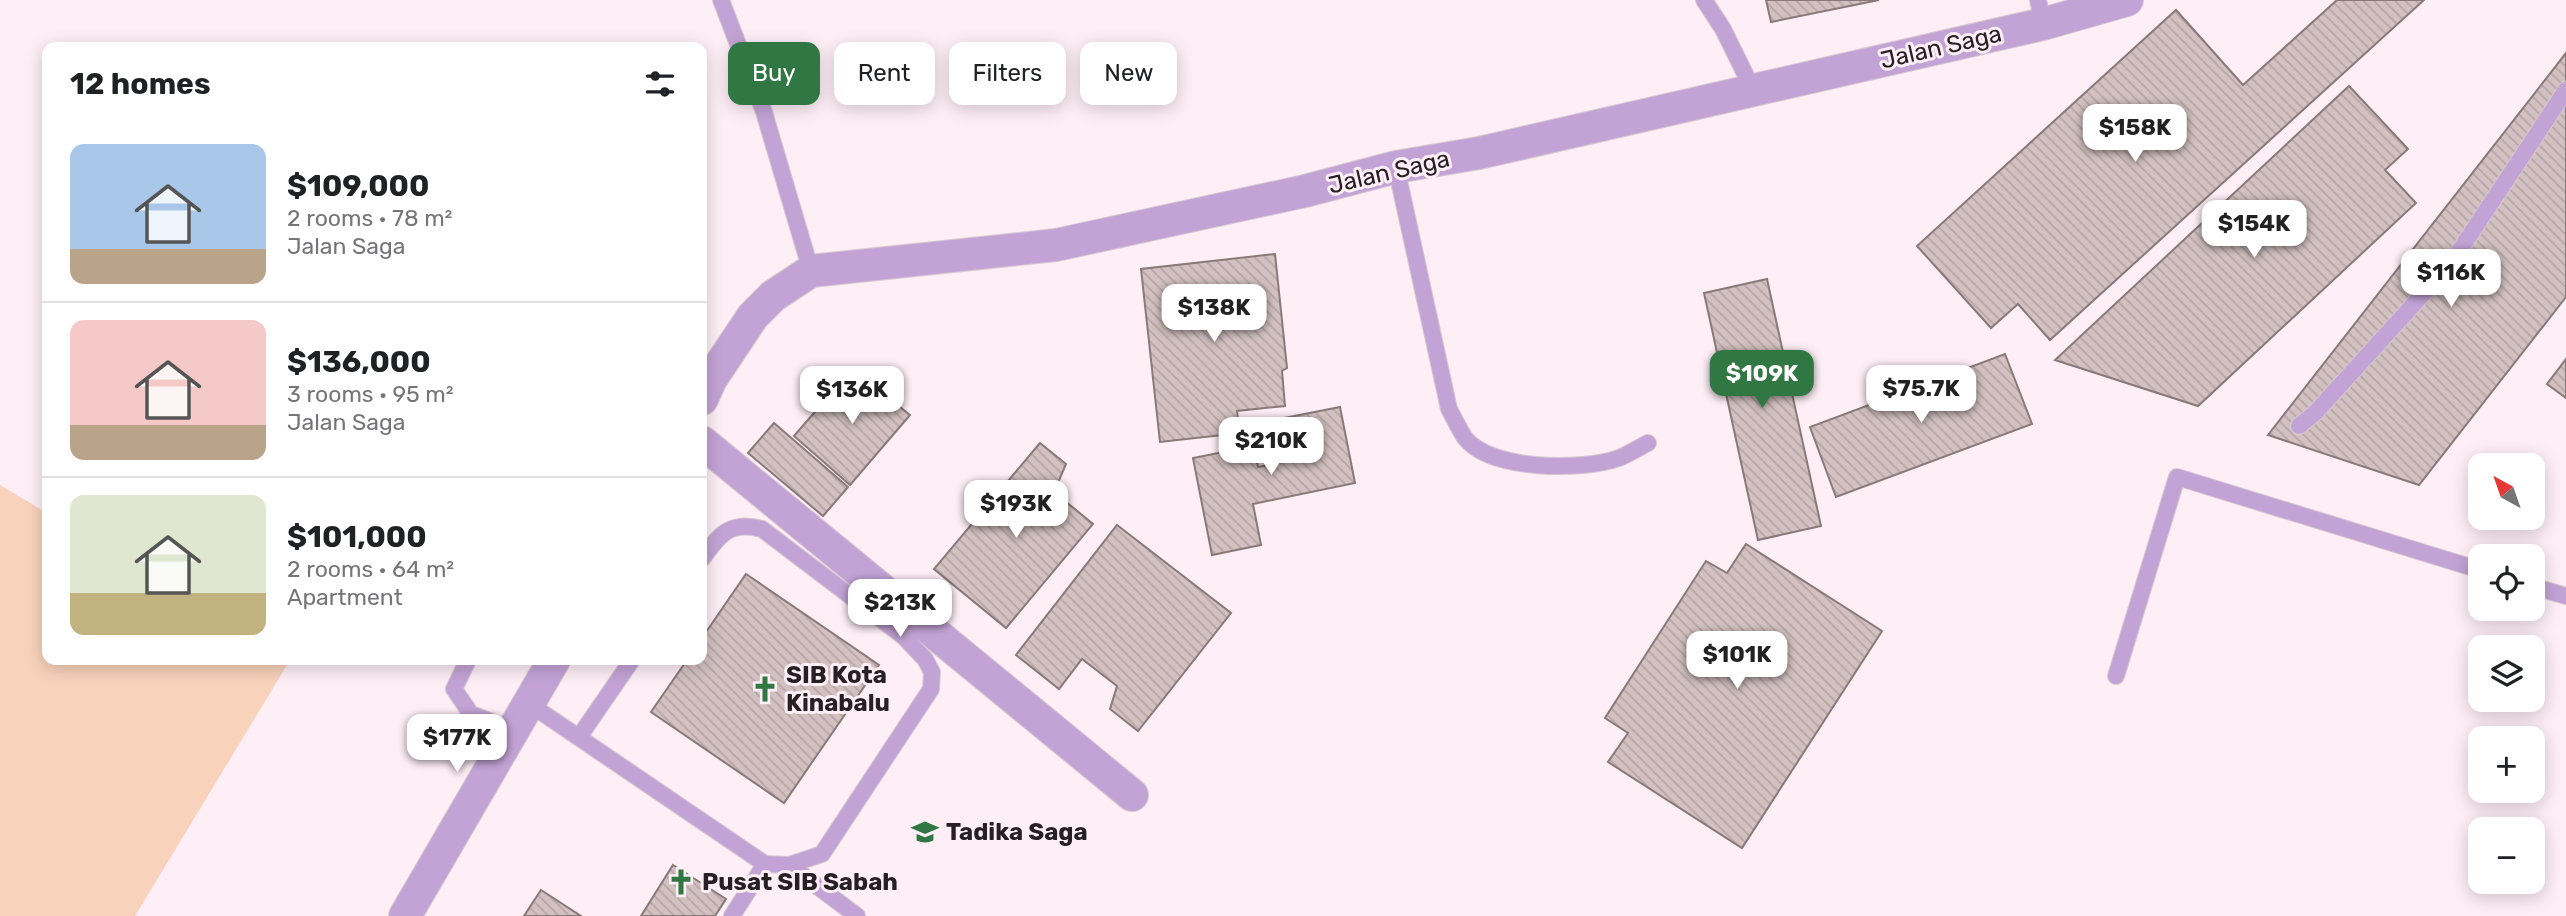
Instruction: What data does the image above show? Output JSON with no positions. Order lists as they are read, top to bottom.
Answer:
{
  "streets": {
    "street": ["Jalan Saga"]
  },
  "places": {
    "church": ["SIB Kota Kinabalu", "Pusat SIB Sabah"],
    "school or university": ["Tadika Saga"]
  },
  "north": "top left",
  "page": {
    "chip": [
      "Buy",
      "Rent",
      "Filters",
      "New"
    ],
    "heading": "12 homes",
    "price": [
      "$158K",
      "$154K",
      "$116K",
      "$138K",
      "$109K",
      "$75.7K",
      "$136K",
      "$210K",
      "$193K",
      "$213K",
      "$101K",
      "$177K"
    ],
    "list": [
      {
        "name": "$109,000",
        "note": "2 rooms · 78 m² · Jalan Saga"
      },
      {
        "name": "$136,000",
        "note": "3 rooms · 95 m² · Jalan Saga"
      },
      {
        "name": "$101,000",
        "note": "2 rooms · 64 m² · Apartment"
      }
    ],
    "map_buttons": ["+", "−"]
  }
}
